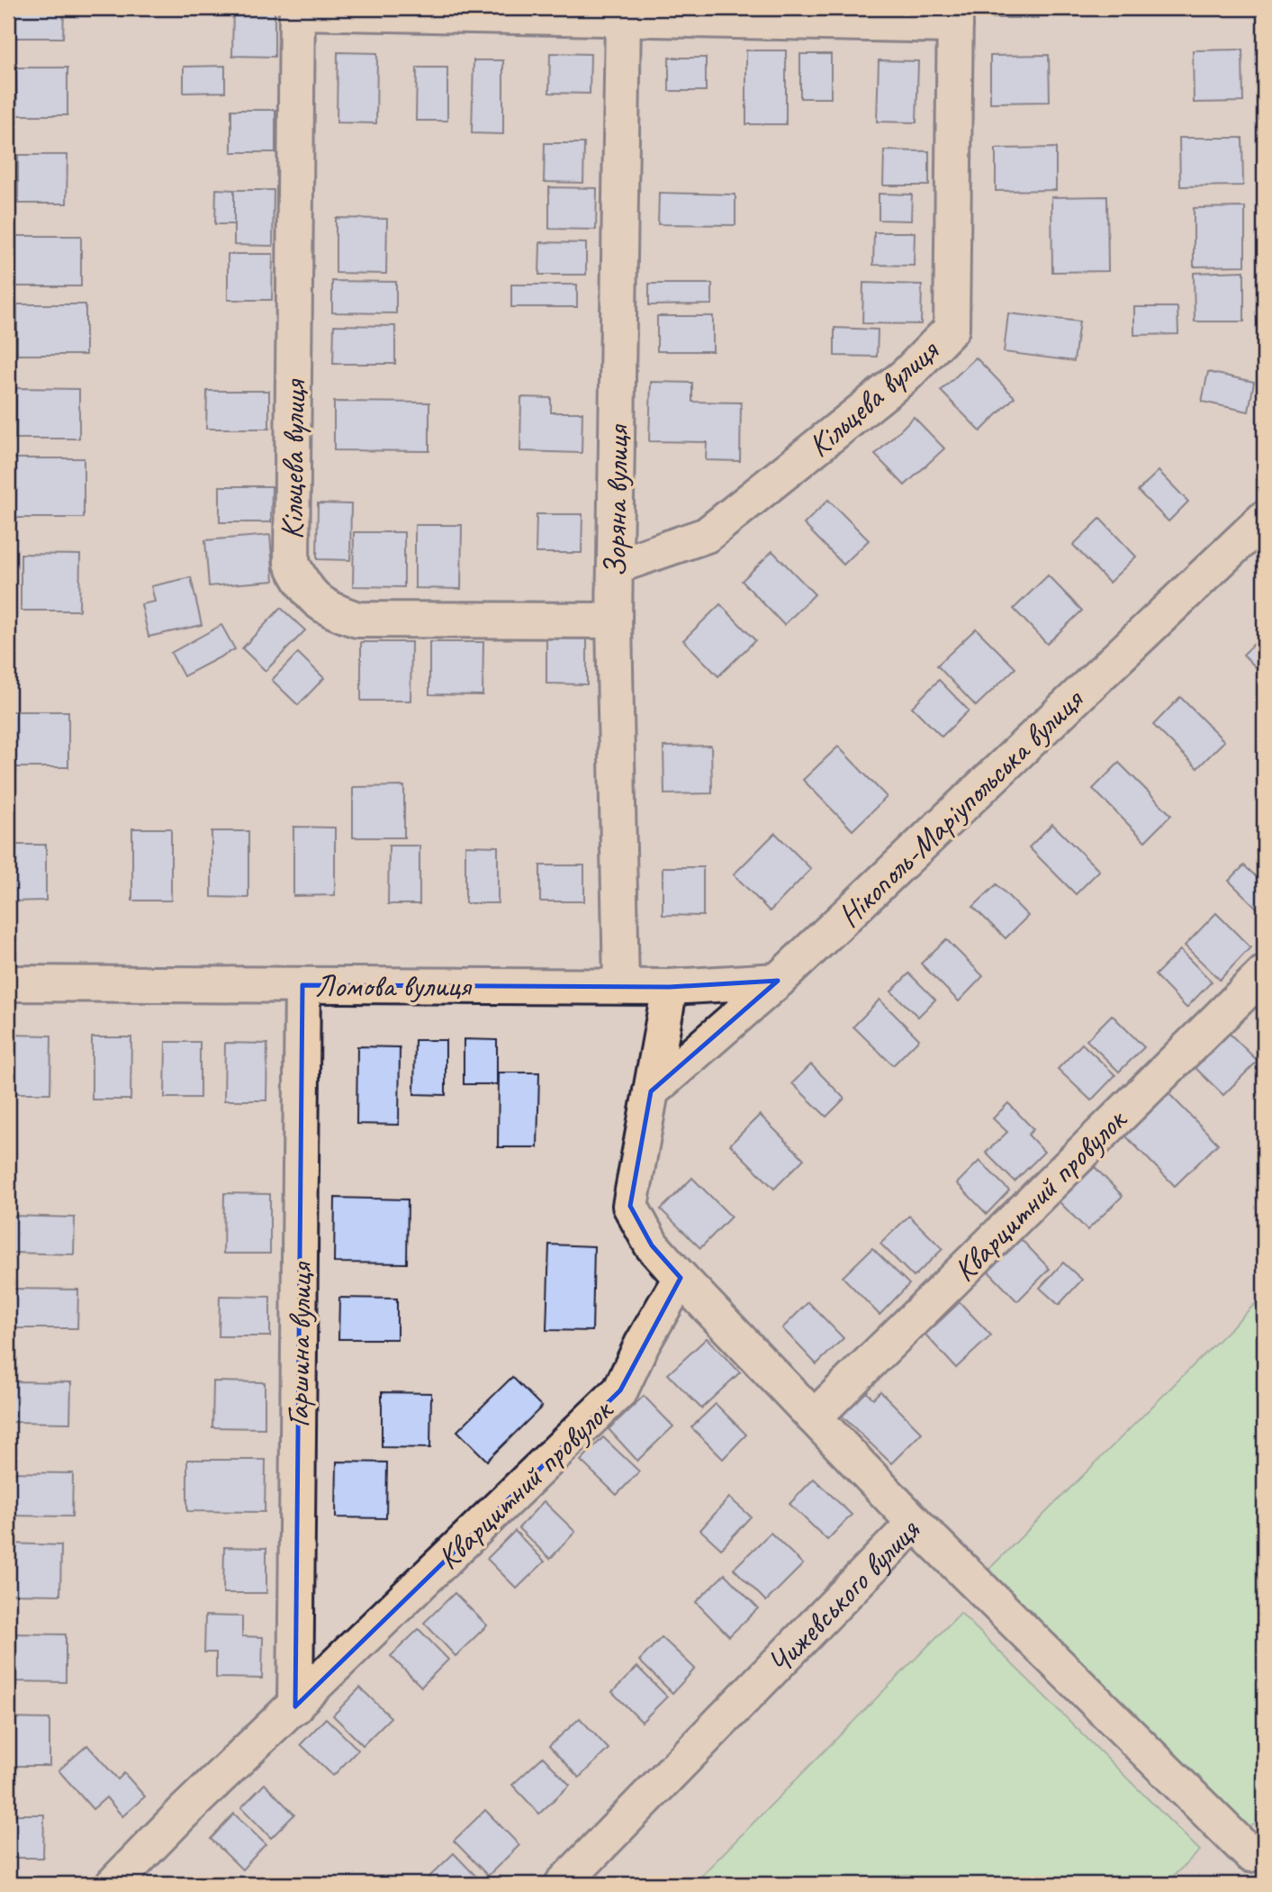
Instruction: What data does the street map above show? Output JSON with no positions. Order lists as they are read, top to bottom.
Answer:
{
  "streets": {
    "street": [
      "Кільцева вулиця",
      "Зоряна вулиця",
      "Нікополь-Маріупольська вулиця",
      "Ломова вулиця",
      "Кварцитний провулок",
      "Гаршина вулиця",
      "Чижевського вулиця"
    ]
  },
  "crossings": [
    ["Кільцева вулиця", "Зоряна вулиця"],
    ["Зоряна вулиця", "Ломова вулиця"],
    ["Нікополь-Маріупольська вулиця", "Ломова вулиця"],
    ["Ломова вулиця", "Гаршина вулиця"],
    ["Кварцитний провулок", "Гаршина вулиця"],
    ["Кварцитний провулок", "Чижевського вулиця"]
  ]
}
